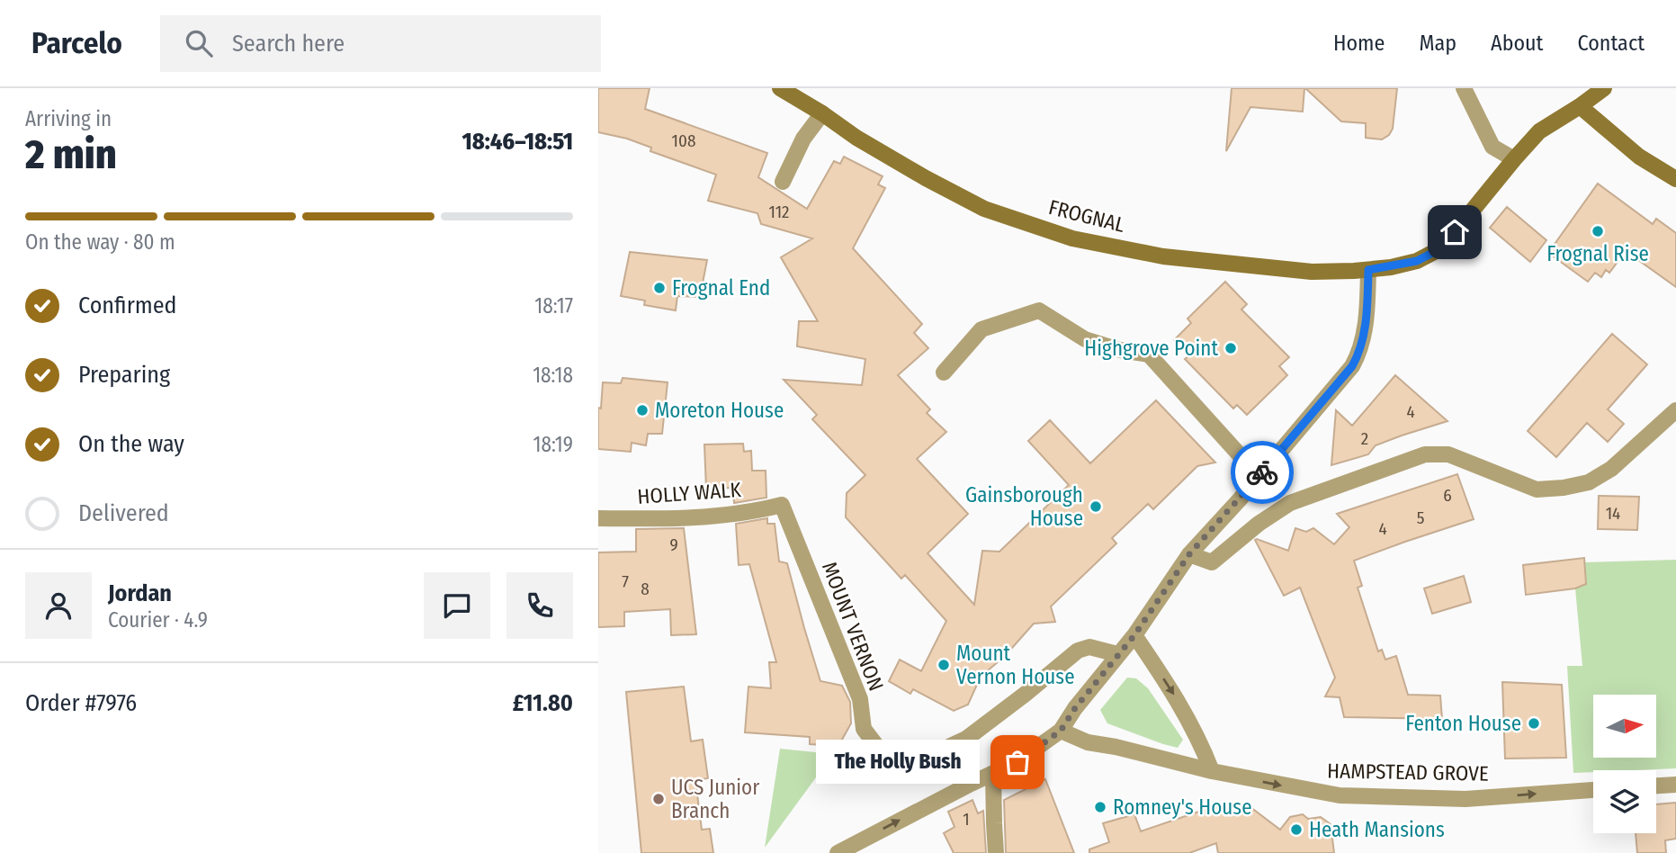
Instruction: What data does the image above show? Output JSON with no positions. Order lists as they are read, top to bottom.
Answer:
{
  "streets": {
    "street": [
      "FROGNAL",
      "HOLLY WALK",
      "MOUNT VERNON",
      "HAMPSTEAD GROVE"
    ]
  },
  "crossings": [
    ["HOLLY WALK", "MOUNT VERNON"]
  ],
  "one_way": ["HAMPSTEAD GROVE"],
  "places": [
    "Frognal Rise",
    "Frognal End",
    "Highgrove Point",
    "Moreton House",
    "Gainsborough House",
    "Mount Vernon House",
    "Fenton House",
    "The Holly Bush",
    "UCS Junior Branch",
    "Romney's House",
    "Heath Mansions"
  ],
  "house_numbers": [
    "108",
    "112",
    "4",
    "2",
    "6",
    "14",
    "5",
    "4",
    "9",
    "7",
    "8",
    "1"
  ],
  "north": "right",
  "page": {
    "header": "Parcelo",
    "search": "Search here",
    "nav": [
      "Home",
      "Map",
      "About",
      "Contact"
    ],
    "heading": ["2 min", "Arriving in", "18:46–18:51"],
    "panel": [
      "Jordan",
      "Courier · 4.9",
      "Order #7976",
      "£11.80"
    ],
    "bar": "On the way · 80 m",
    "list": [
      ["Confirmed", "18:17"],
      ["Preparing", "18:18"],
      ["On the way", "18:19"],
      "Delivered"
    ],
    "bubble": "The Holly Bush"
  }
}
